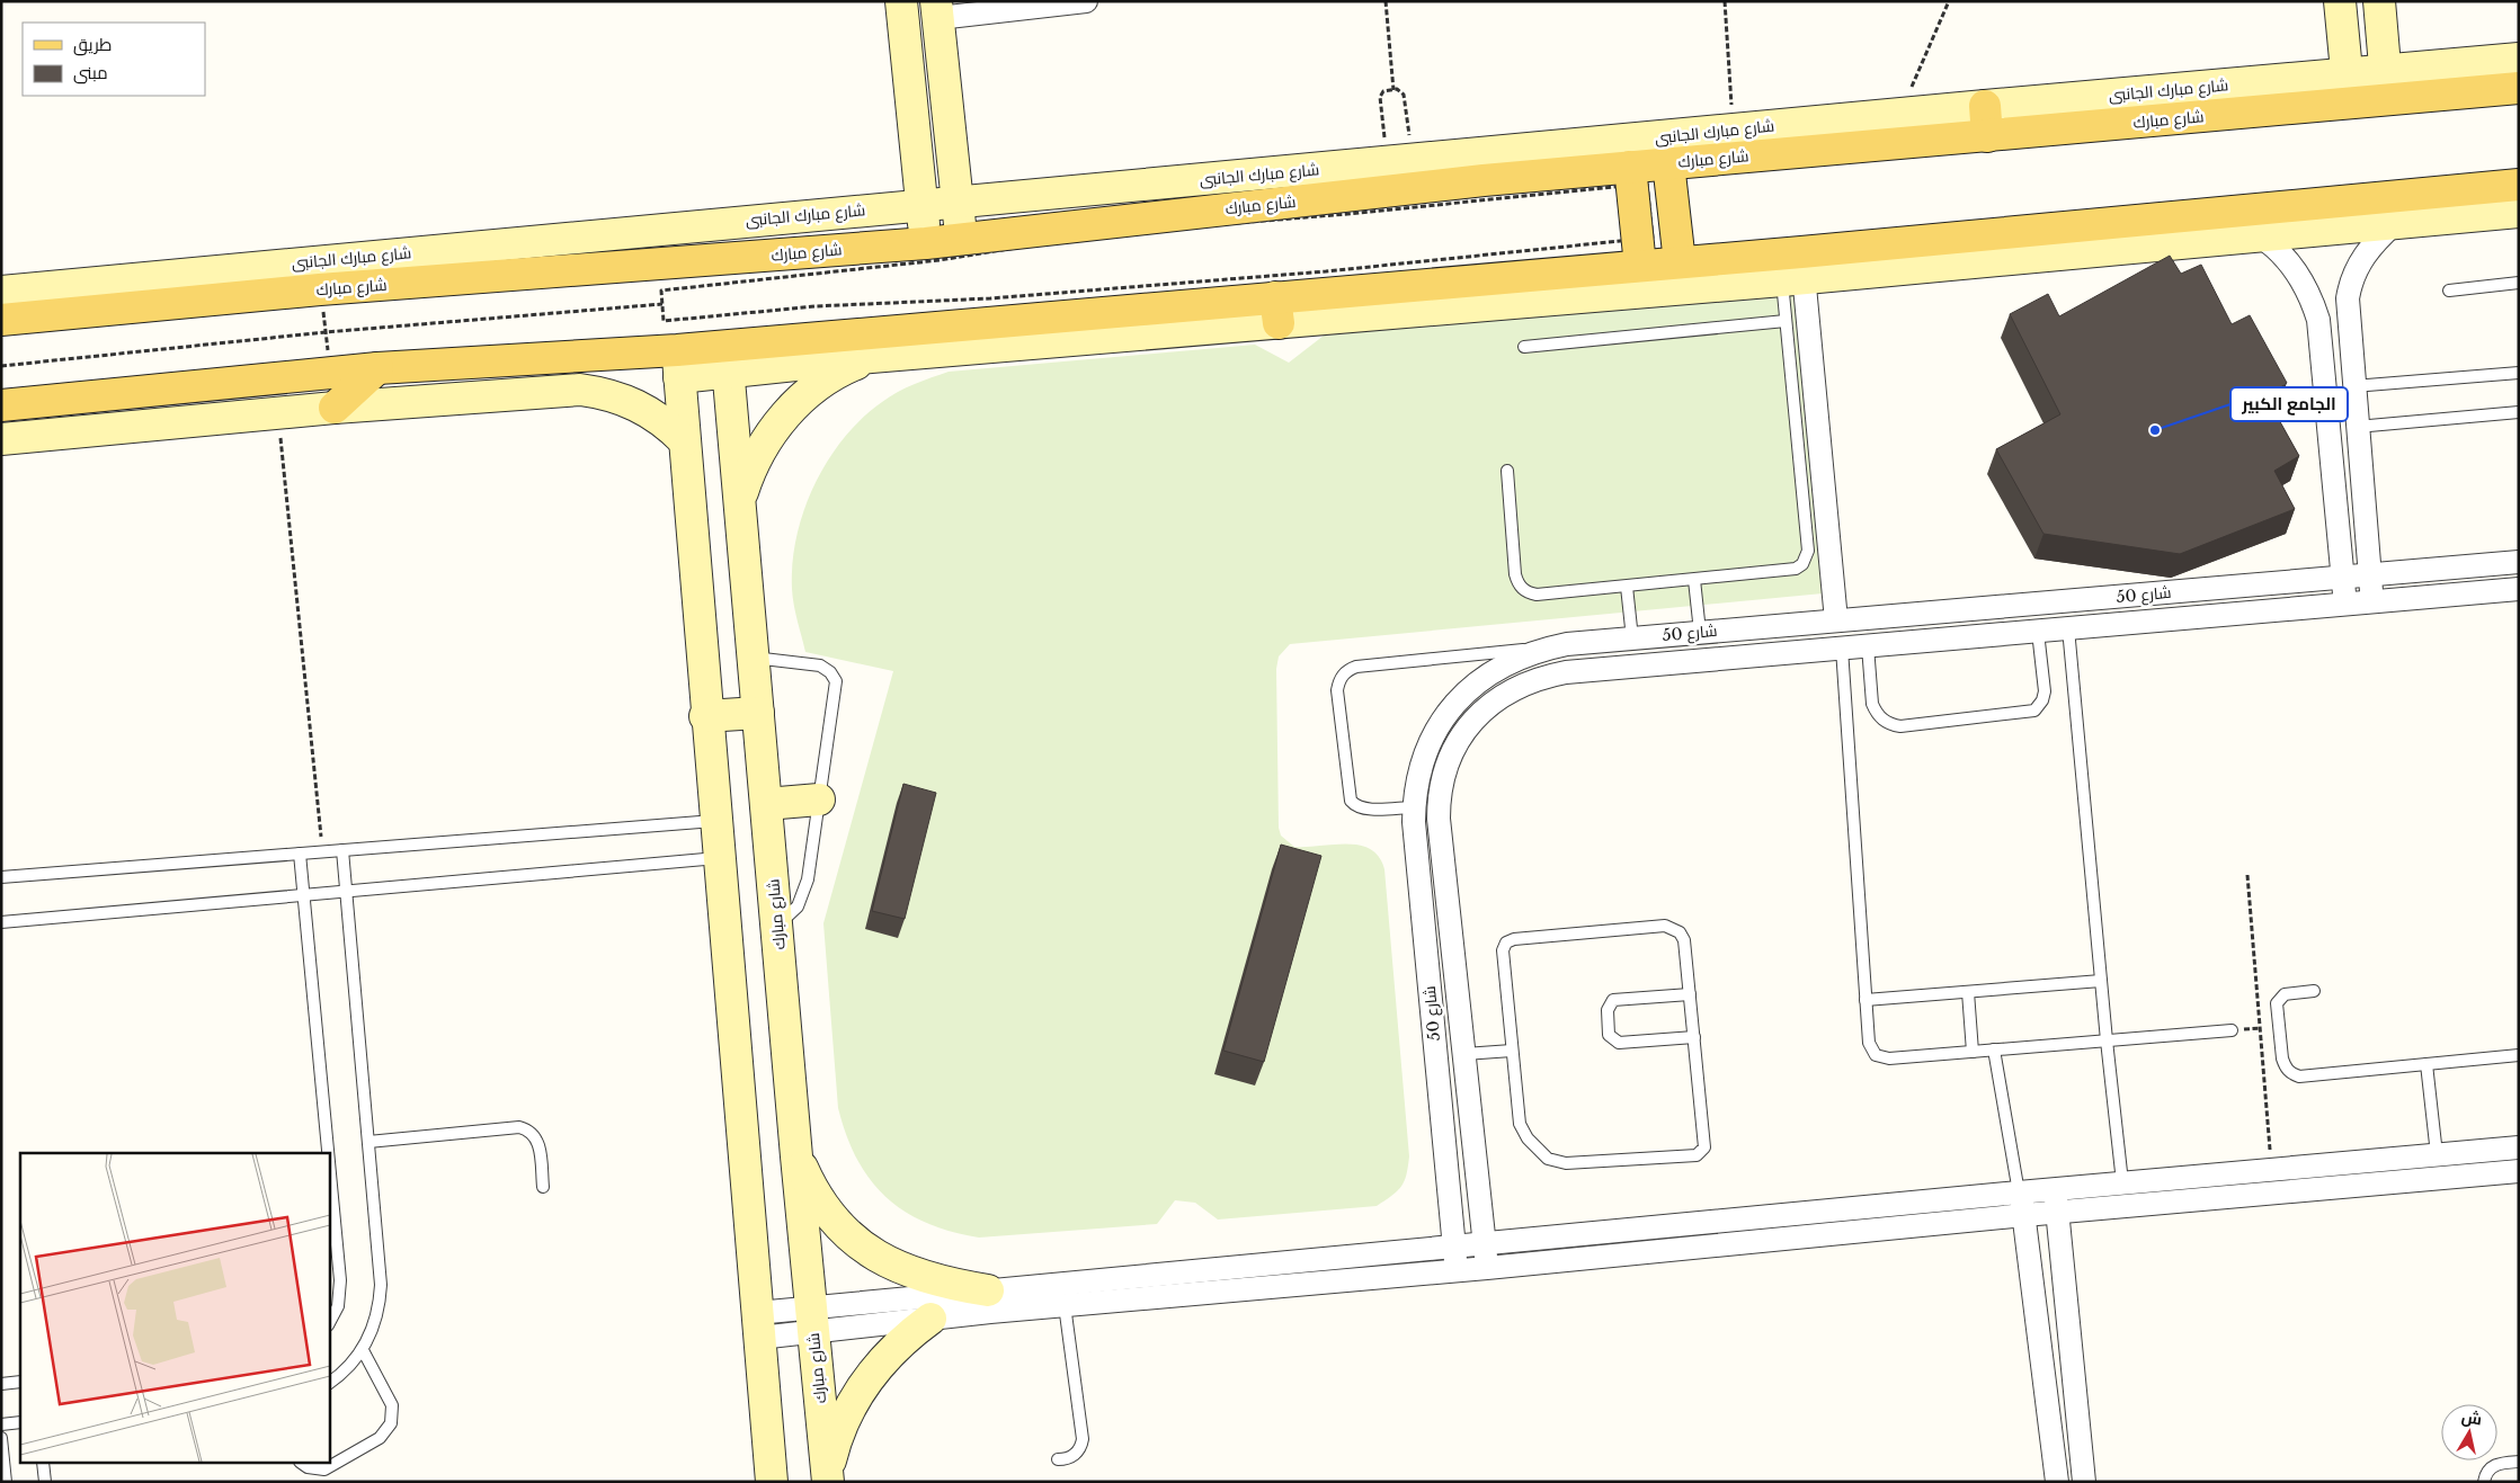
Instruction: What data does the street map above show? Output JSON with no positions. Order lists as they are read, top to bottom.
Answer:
{
  "streets": {
    "main road": ["شارع مبارك الجانبى", "شارع مبارك"],
    "street": ["شارع 50"]
  },
  "crossings": [
    ["شارع مبارك الجانبى", "شارع مبارك"]
  ],
  "places": ["الجامع الكبير"],
  "legend": ["طريق", "مبنى"],
  "north": "top"
}
